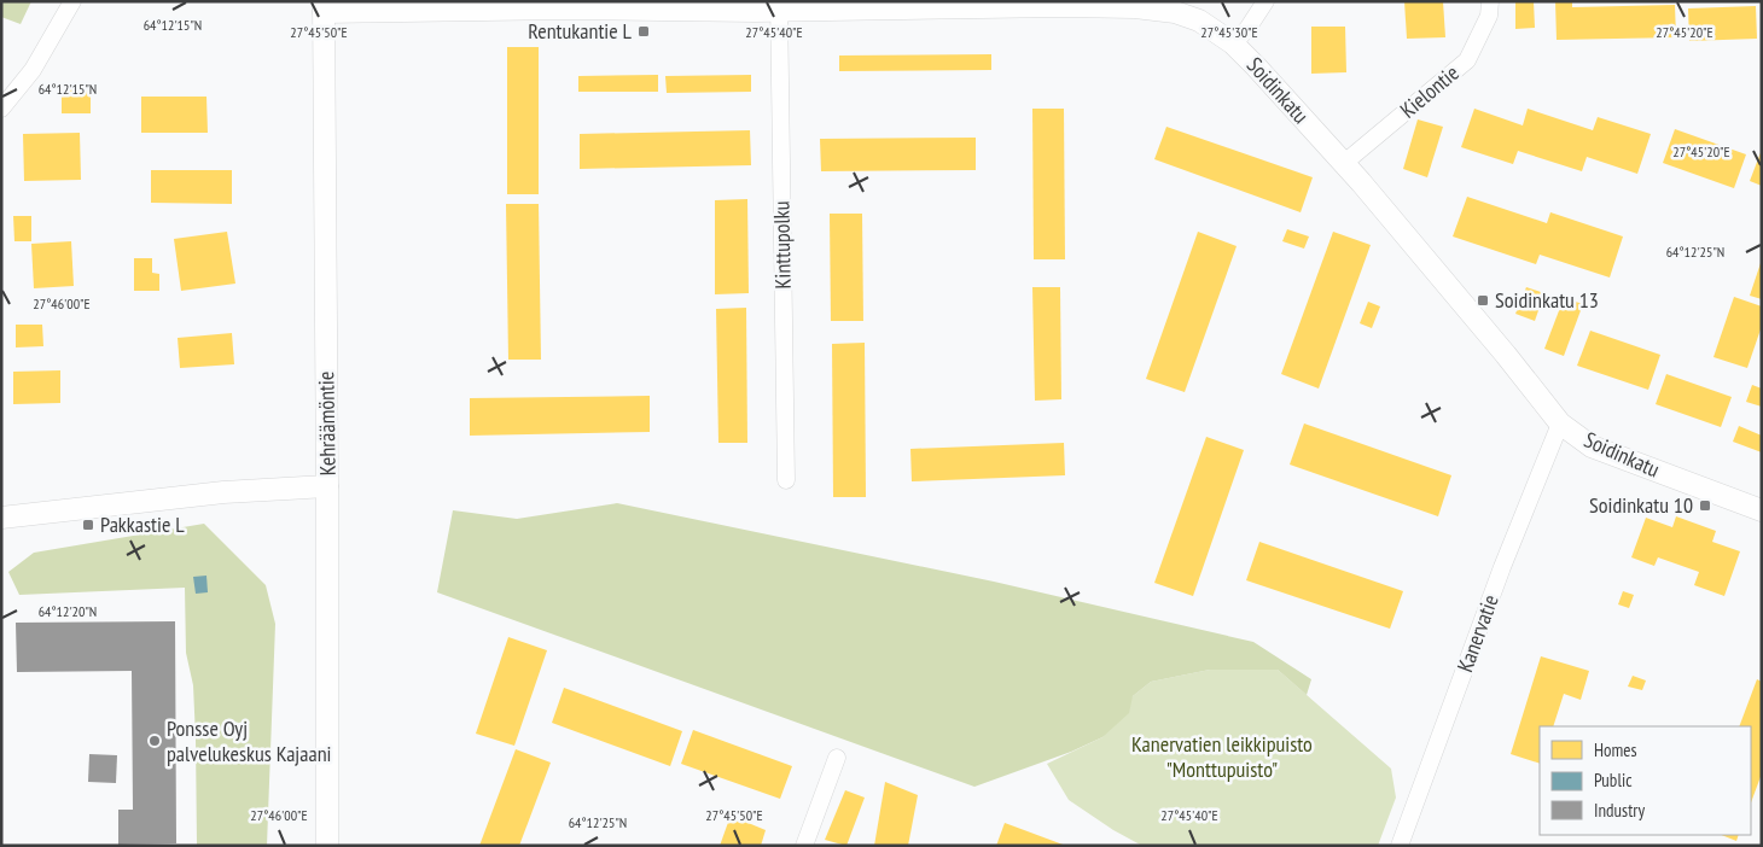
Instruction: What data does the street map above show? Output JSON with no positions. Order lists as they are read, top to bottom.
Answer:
{
  "streets": {
    "street": [
      "Soidinkatu",
      "Kielontie",
      "Kinttupolku",
      "Kehräämöntie",
      "Kanervatie"
    ]
  },
  "crossings": [
    ["Soidinkatu", "Kielontie"],
    ["Soidinkatu", "Kinttupolku"],
    ["Soidinkatu", "Kehräämöntie"],
    ["Soidinkatu", "Kanervatie"]
  ],
  "parks": ["Kanervatien leikkipuisto \"Monttupuisto\""],
  "places": {
    "transit": [
      "Rentukantie L",
      "Soidinkatu 13",
      "Soidinkatu 10",
      "Pakkastie L"
    ],
    "other": ["Ponsse Oyj palvelukeskus Kajaani"]
  },
  "legend": ["Homes", "Public", "Industry"],
  "coordinates": [
    "64°12'15\"N",
    "27°45'20\"E",
    "27°45'50\"E",
    "27°45'40\"E",
    "27°45'30\"E",
    "64°12'25\"N",
    "27°46'00\"E",
    "64°12'20\"N"
  ]
}
